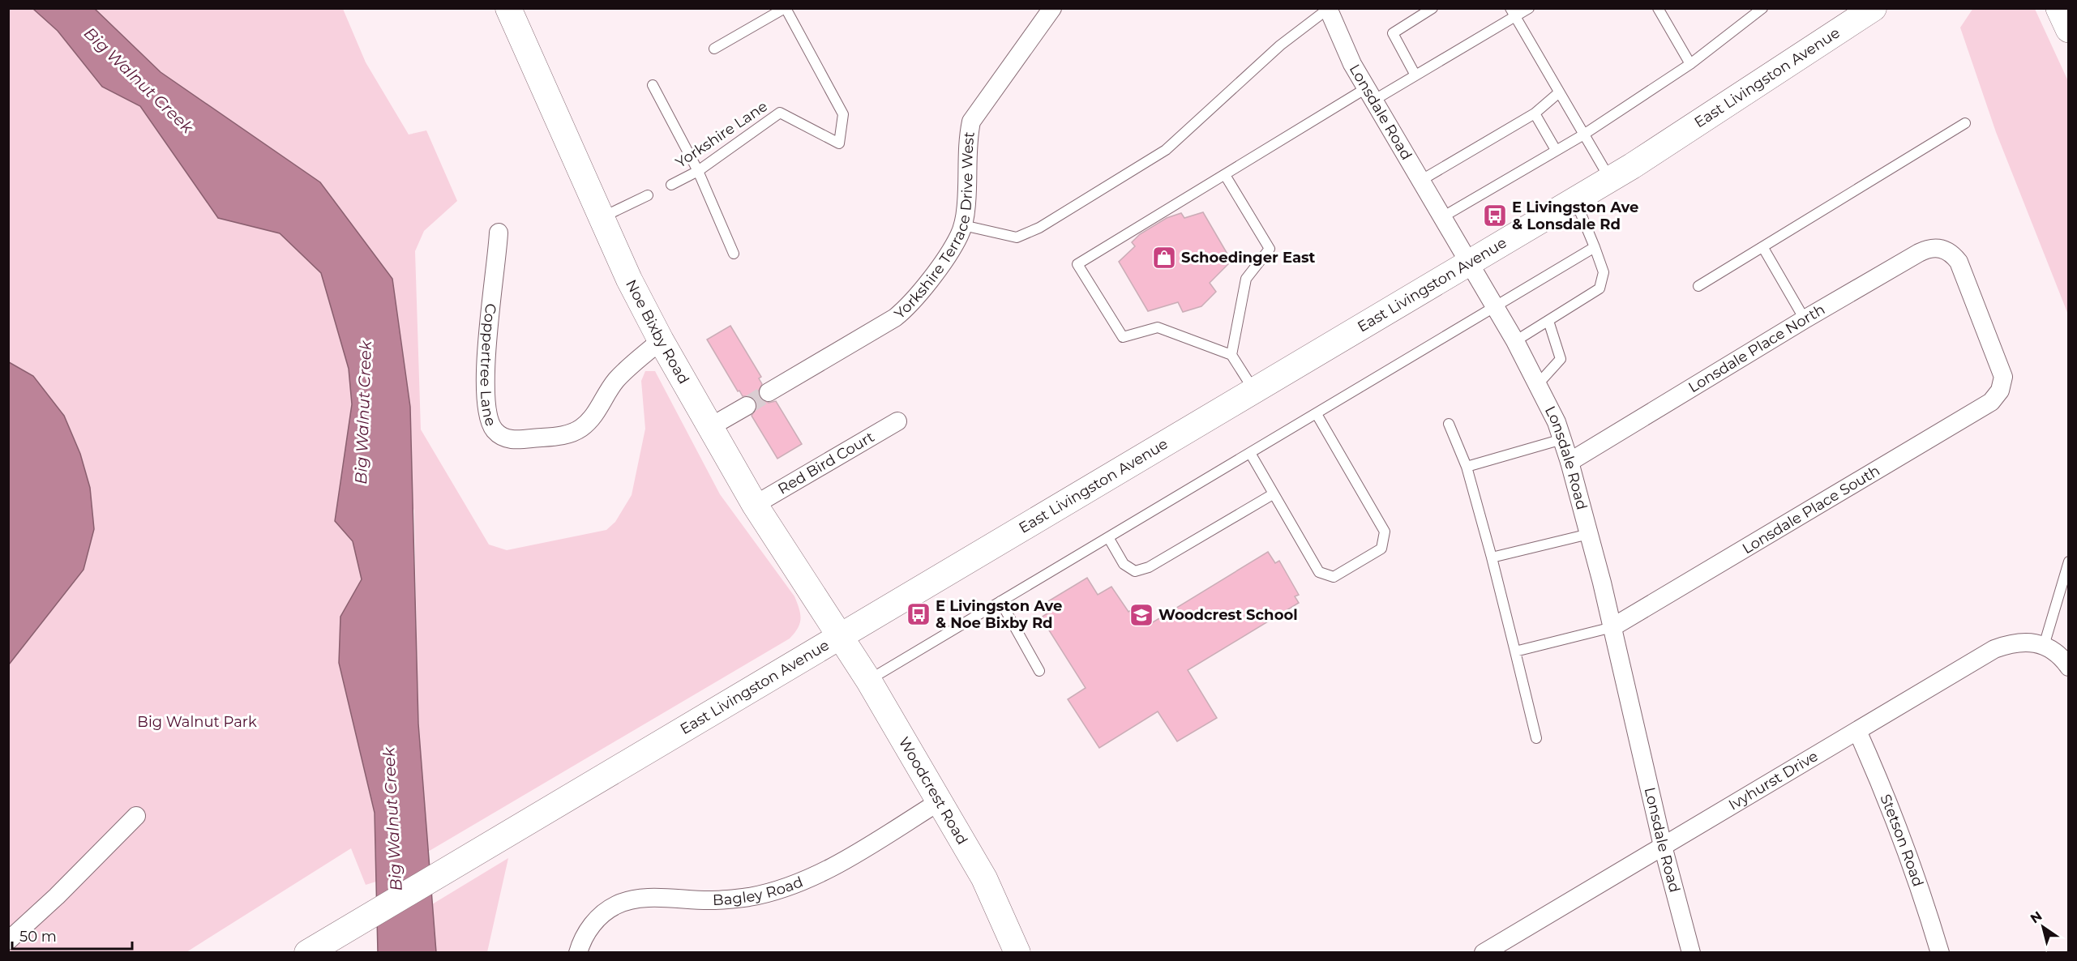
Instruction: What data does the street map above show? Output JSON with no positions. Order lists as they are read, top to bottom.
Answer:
{
  "streets": {
    "main road": ["East Livingston Avenue", "Noe Bixby Road", "Woodcrest Road"],
    "street": [
      "Lonsdale Road",
      "Yorkshire Terrace Drive West",
      "Lonsdale Place North",
      "Coppertree Lane",
      "Red Bird Court",
      "Lonsdale Place South",
      "Ivyhurst Drive",
      "Stetson Road",
      "Bagley Road"
    ],
    "lane": ["Yorkshire Lane"]
  },
  "crossings": [
    ["East Livingston Avenue", "Lonsdale Road"],
    ["East Livingston Avenue", "Noe Bixby Road"],
    ["East Livingston Avenue", "Woodcrest Road"],
    ["Lonsdale Road", "Lonsdale Place North"],
    ["Lonsdale Road", "Lonsdale Place South"],
    ["Lonsdale Road", "Ivyhurst Drive"],
    ["Noe Bixby Road", "Coppertree Lane"],
    ["Noe Bixby Road", "Red Bird Court"],
    ["Noe Bixby Road", "Woodcrest Road"],
    ["Lonsdale Place North", "Lonsdale Place South"],
    ["Ivyhurst Drive", "Stetson Road"],
    ["Woodcrest Road", "Bagley Road"]
  ],
  "water": ["Big Walnut Creek"],
  "parks": ["Big Walnut Park"],
  "places": {
    "bus stop": ["E Livingston Ave & Lonsdale Rd", "E Livingston Ave & Noe Bixby Rd"],
    "shop": ["Schoedinger East"],
    "school or university": ["Woodcrest School"]
  },
  "scale_bar": "50 m",
  "north": "top left"
}
